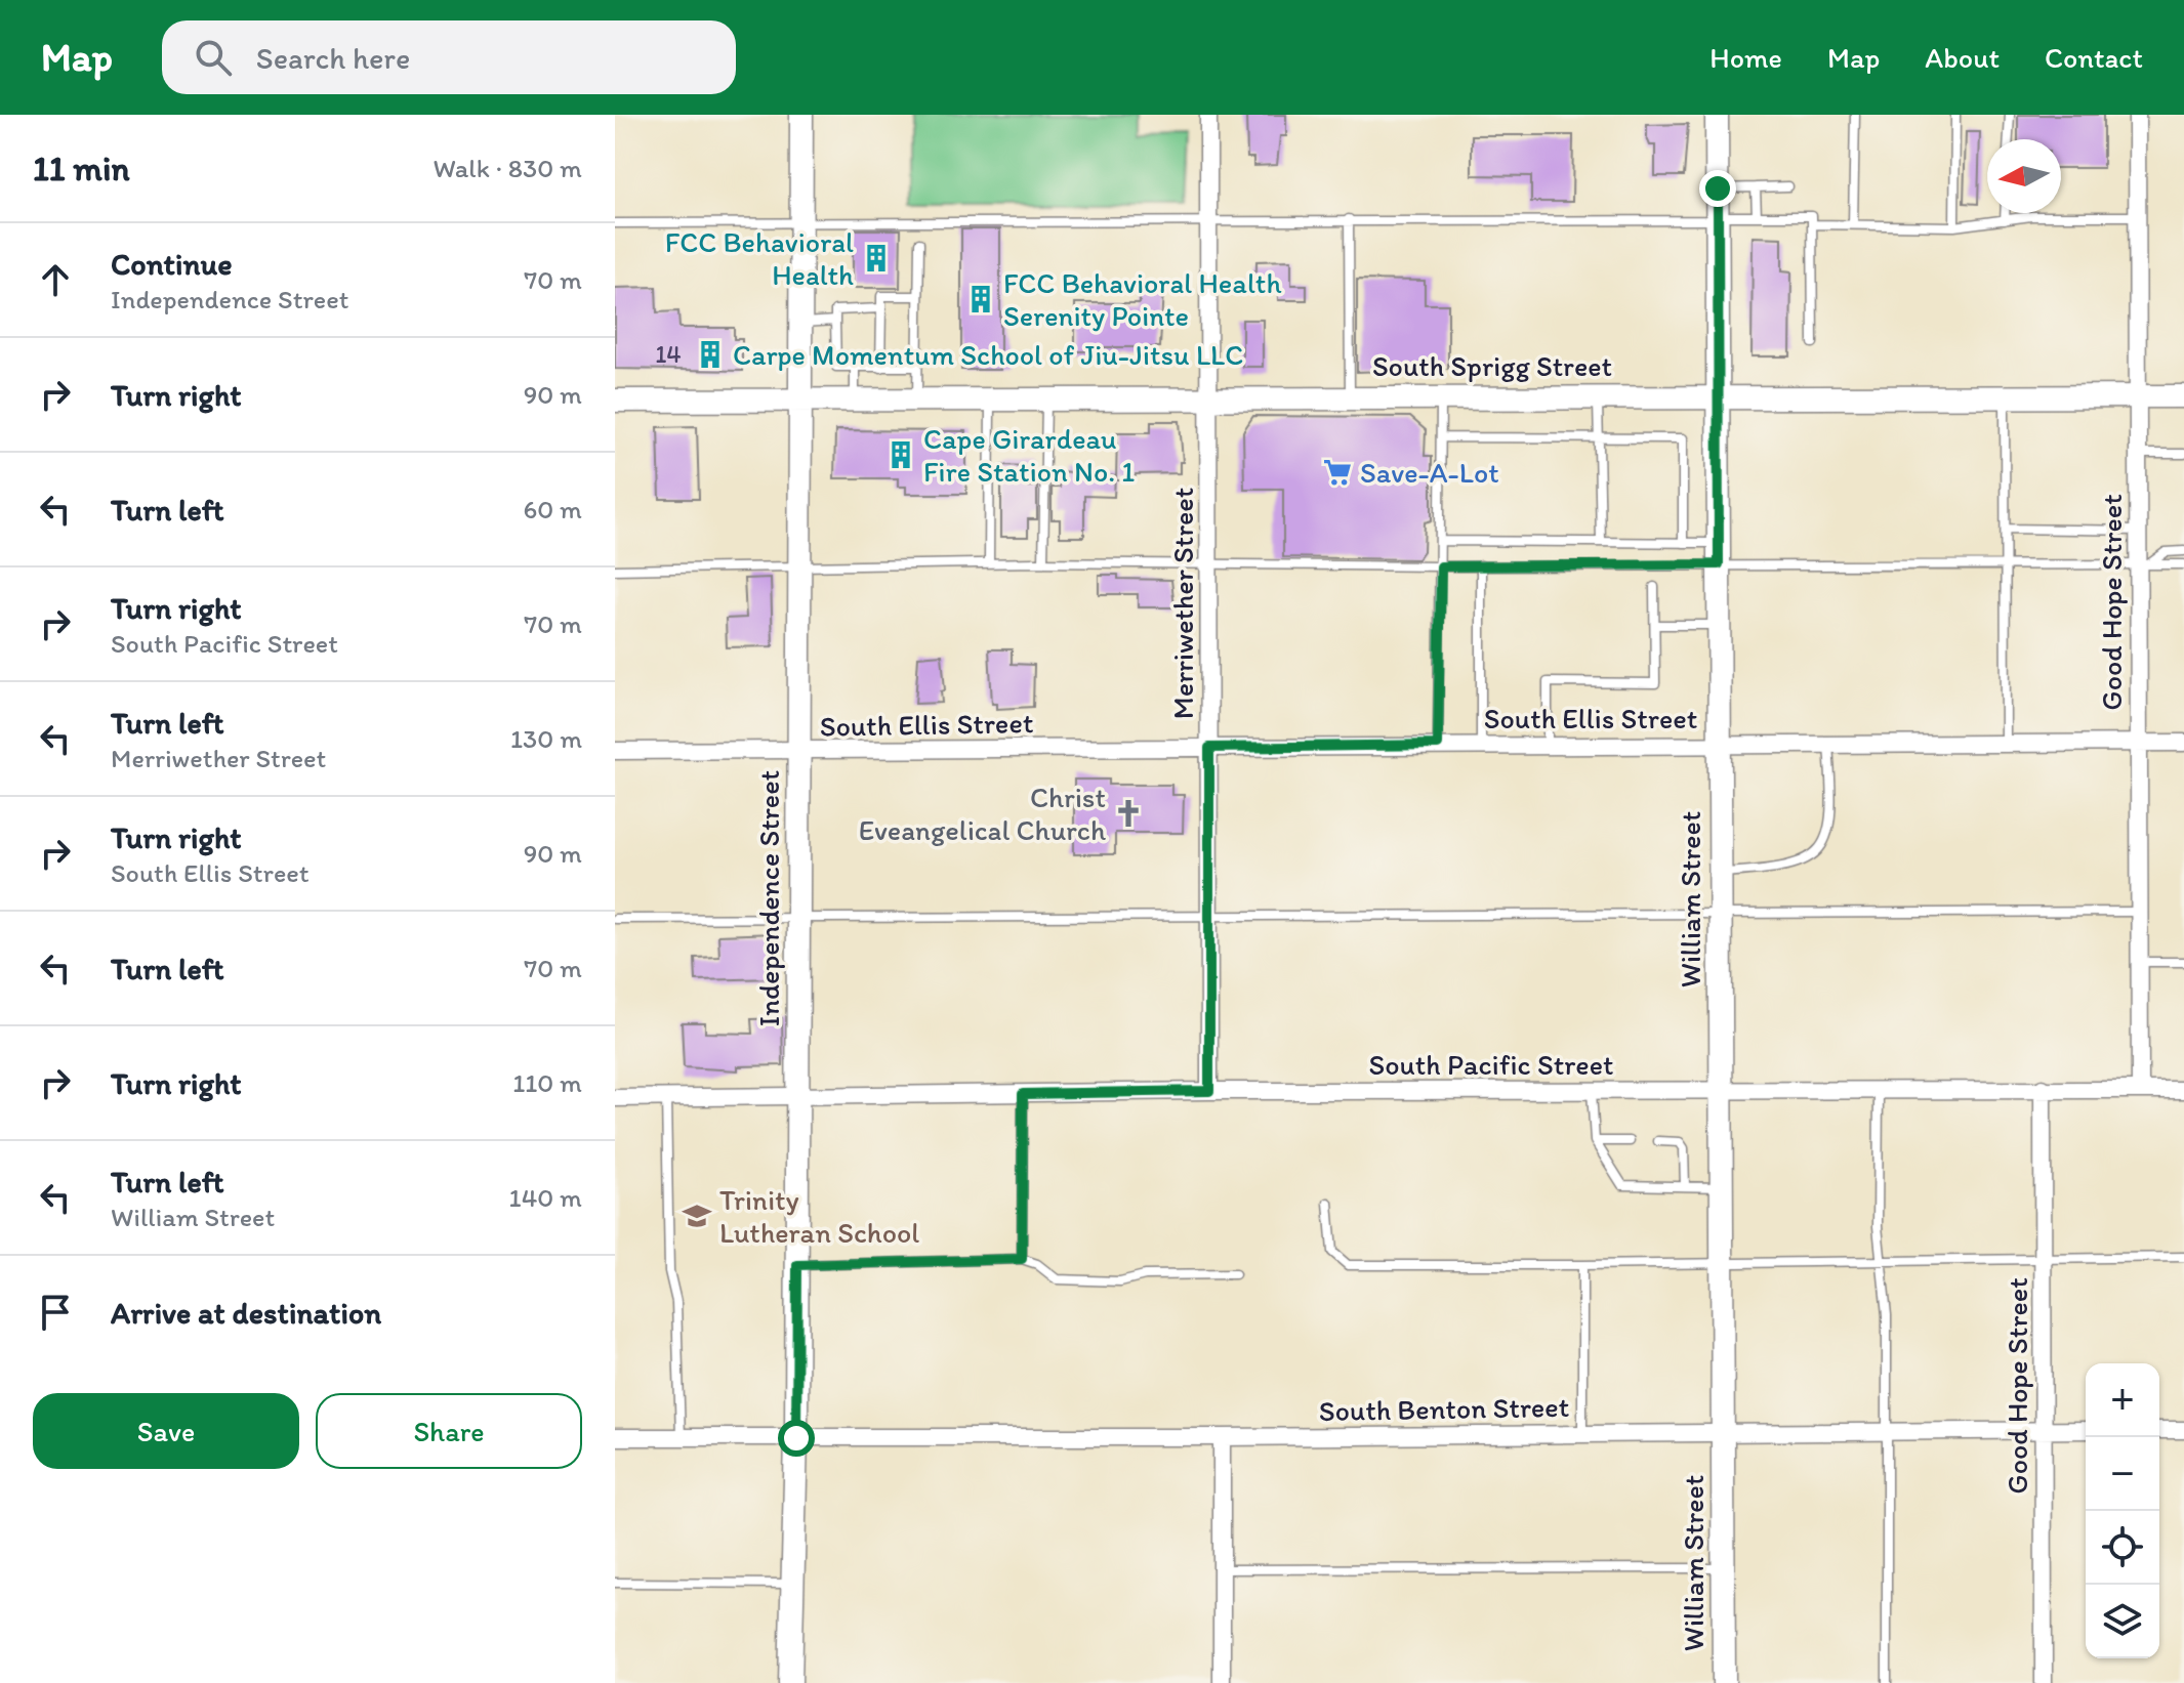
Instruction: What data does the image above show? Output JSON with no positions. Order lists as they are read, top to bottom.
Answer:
{
  "streets": {
    "main road": ["South Sprigg Street", "Independence Street", "William Street"],
    "street": [
      "Good Hope Street",
      "Merriwether Street",
      "South Ellis Street",
      "South Pacific Street",
      "South Benton Street"
    ]
  },
  "crossings": [
    ["South Sprigg Street", "Good Hope Street"],
    ["South Sprigg Street", "Merriwether Street"],
    ["South Sprigg Street", "Independence Street"],
    ["South Sprigg Street", "William Street"],
    ["Good Hope Street", "South Ellis Street"],
    ["Good Hope Street", "South Pacific Street"],
    ["Good Hope Street", "South Benton Street"],
    ["Merriwether Street", "South Ellis Street"],
    ["Merriwether Street", "South Pacific Street"],
    ["South Ellis Street", "Independence Street"],
    ["South Ellis Street", "William Street"],
    ["Independence Street", "South Pacific Street"],
    ["Independence Street", "South Benton Street"],
    ["William Street", "South Pacific Street"],
    ["William Street", "South Benton Street"]
  ],
  "places": {
    "building": [
      "FCC Behavioral Health",
      "FCC Behavioral Health Serenity Pointe",
      "Carpe Momentum School of Jiu-Jitsu LLC",
      "Cape Girardeau Fire Station No. 1"
    ],
    "supermarket": ["Save-A-Lot"],
    "church": ["Christ Eveangelical Church"],
    "school or university": ["Trinity Lutheran School"]
  },
  "house_numbers": ["14"],
  "north": "left",
  "page": {
    "header": "Map",
    "search": "Search here",
    "nav": [
      "Home",
      "Map",
      "About",
      "Contact"
    ],
    "heading": ["11 min", "Walk · 830 m"],
    "list": [
      ["Continue", "Independence Street", "70 m"],
      ["Turn right", "90 m"],
      ["Turn left", "60 m"],
      ["Turn right", "South Pacific Street", "70 m"],
      ["Turn left", "Merriwether Street", "130 m"],
      ["Turn right", "South Ellis Street", "90 m"],
      ["Turn left", "70 m"],
      ["Turn right", "110 m"],
      ["Turn left", "William Street", "140 m"],
      "Arrive at destination"
    ],
    "map_buttons": ["+", "−"],
    "buttons": ["Save", "Share"]
  }
}
